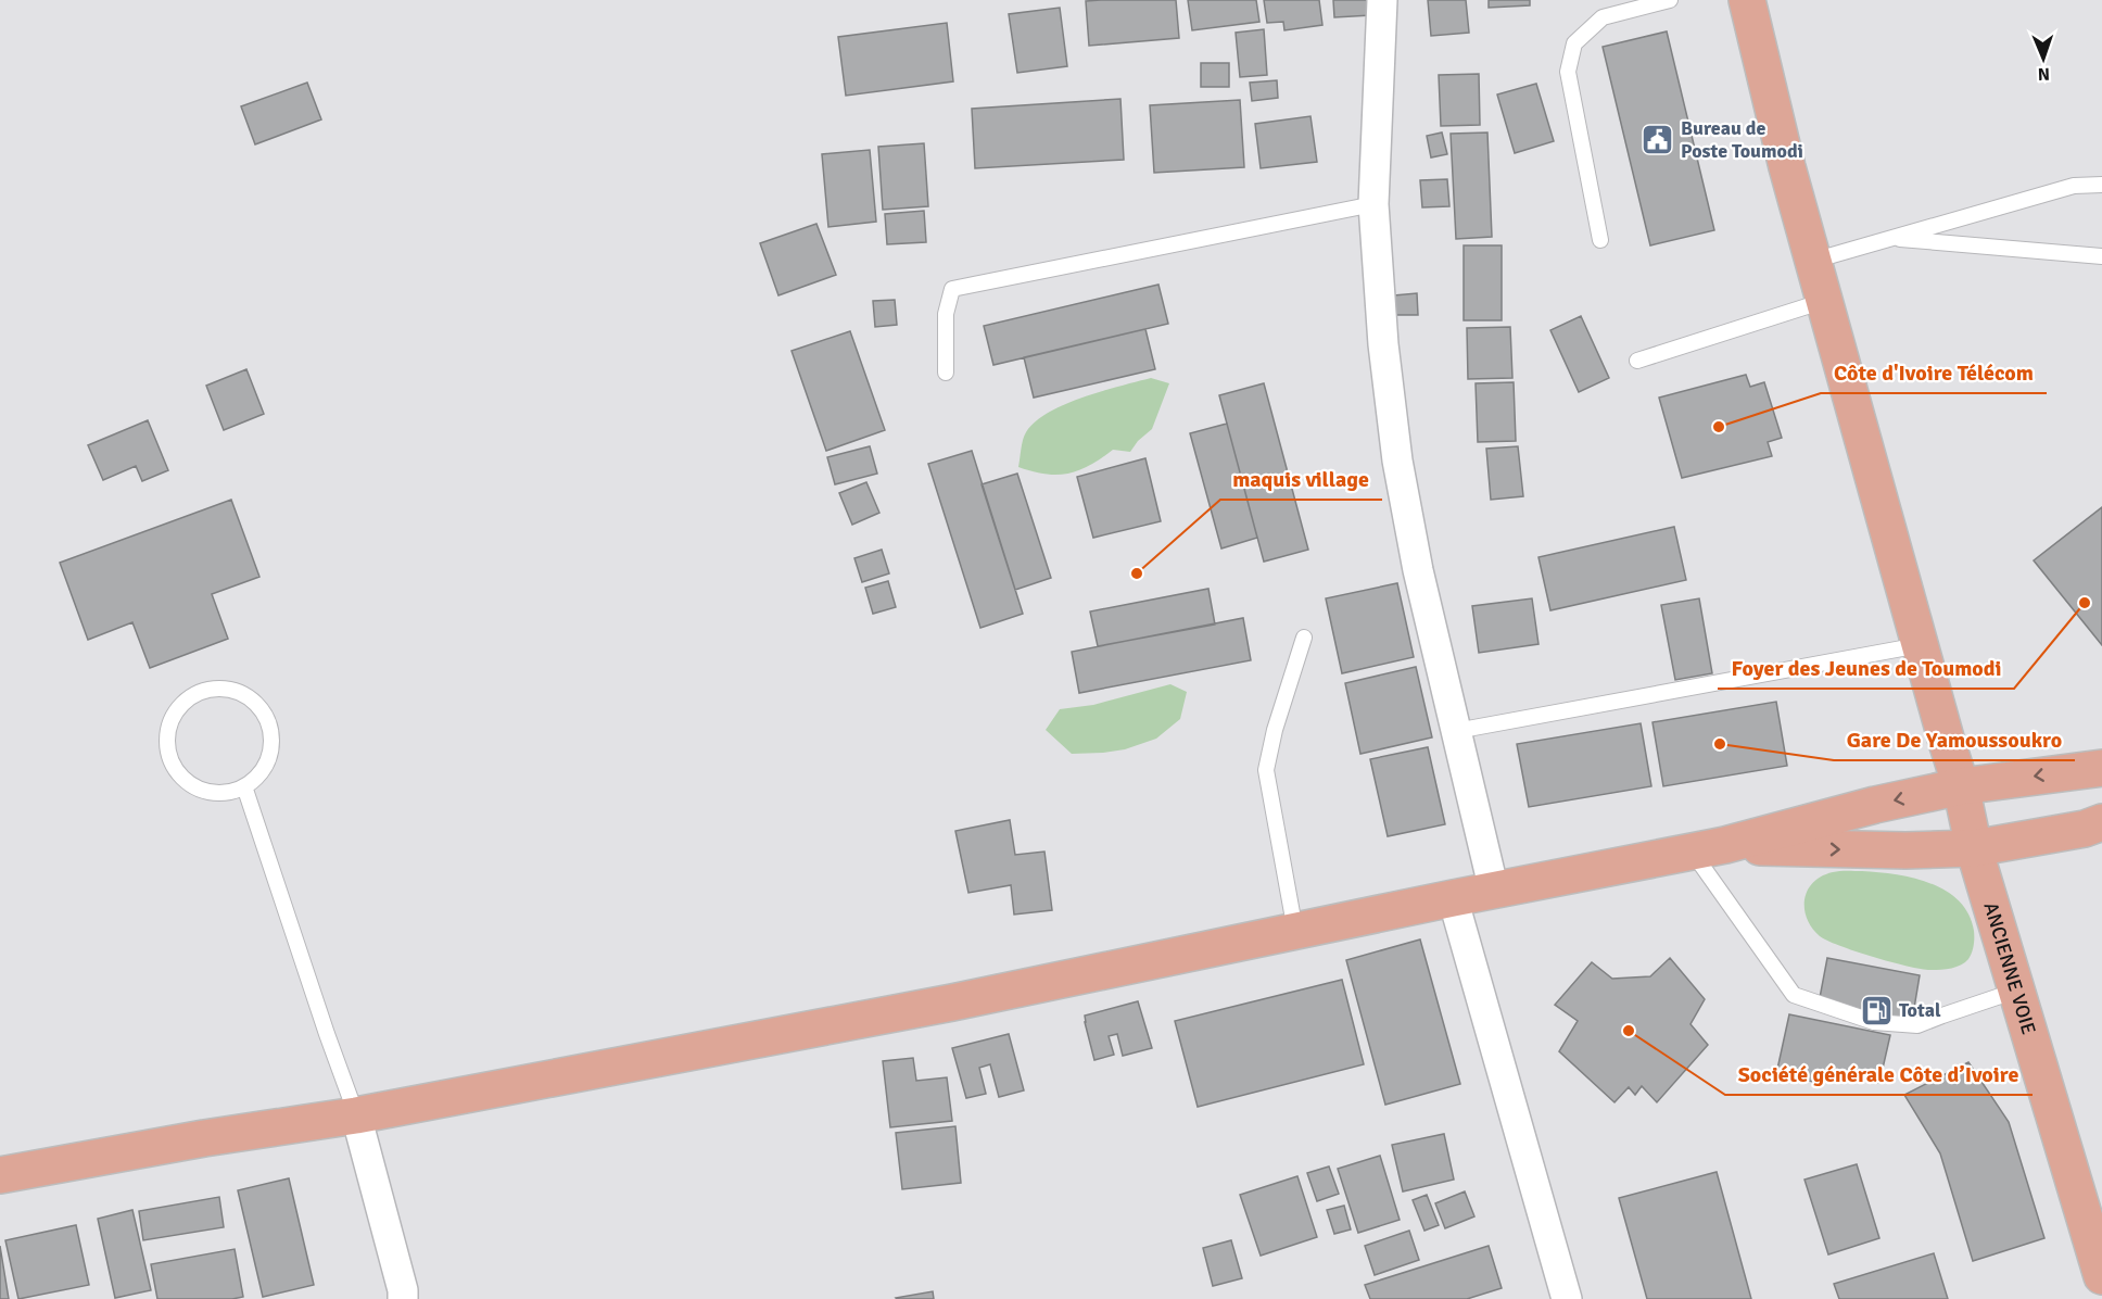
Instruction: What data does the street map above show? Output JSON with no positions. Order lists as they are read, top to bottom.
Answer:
{
  "streets": {
    "main road": ["ANCIENNE VOIE"]
  },
  "places": {
    "public building": ["Bureau de Poste Toumodi"],
    "other": [
      "Côte d'Ivoire Télécom",
      "maquis village",
      "Foyer des Jeunes de Toumodi",
      "Gare De Yamoussoukro",
      "Société générale Côte d’Ivoire"
    ],
    "fuel station": ["Total"]
  },
  "north": "bottom"
}
